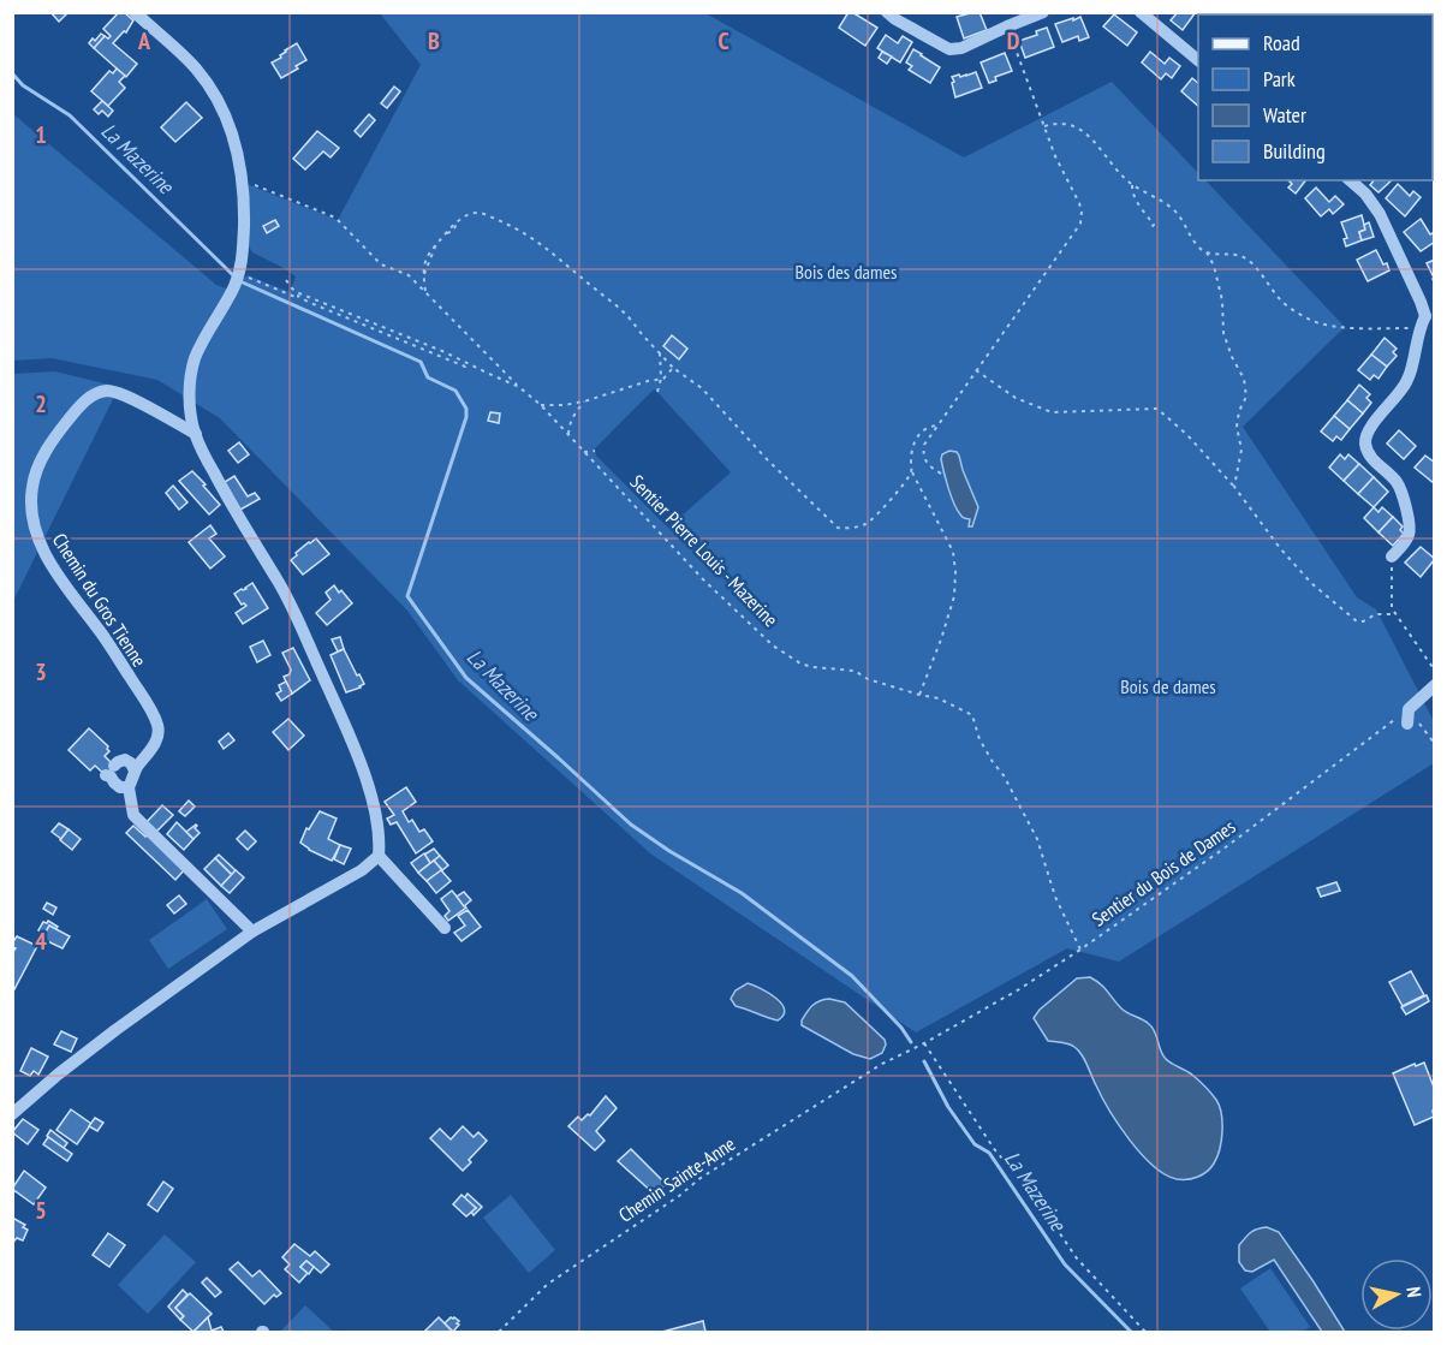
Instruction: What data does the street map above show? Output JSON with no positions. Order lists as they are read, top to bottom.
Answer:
{
  "streets": {
    "street": ["Chemin du Gros Tienne"],
    "path": ["Sentier Pierre Louis - Mazerine", "Sentier du Bois de Dames", "Chemin Sainte-Anne"]
  },
  "crossings": [
    ["Sentier Pierre Louis - Mazerine", "Sentier du Bois de Dames"],
    ["Sentier du Bois de Dames", "Chemin Sainte-Anne"]
  ],
  "water": ["La Mazerine"],
  "parks": ["Bois des dames", "Bois de dames"],
  "legend": [
    "Road",
    "Park",
    "Water",
    "Building"
  ],
  "north": "right",
  "grid": {
    "columns": [
      "A",
      "B",
      "C",
      "D"
    ],
    "rows": [
      "1",
      "2",
      "3",
      "4",
      "5"
    ]
  }
}
